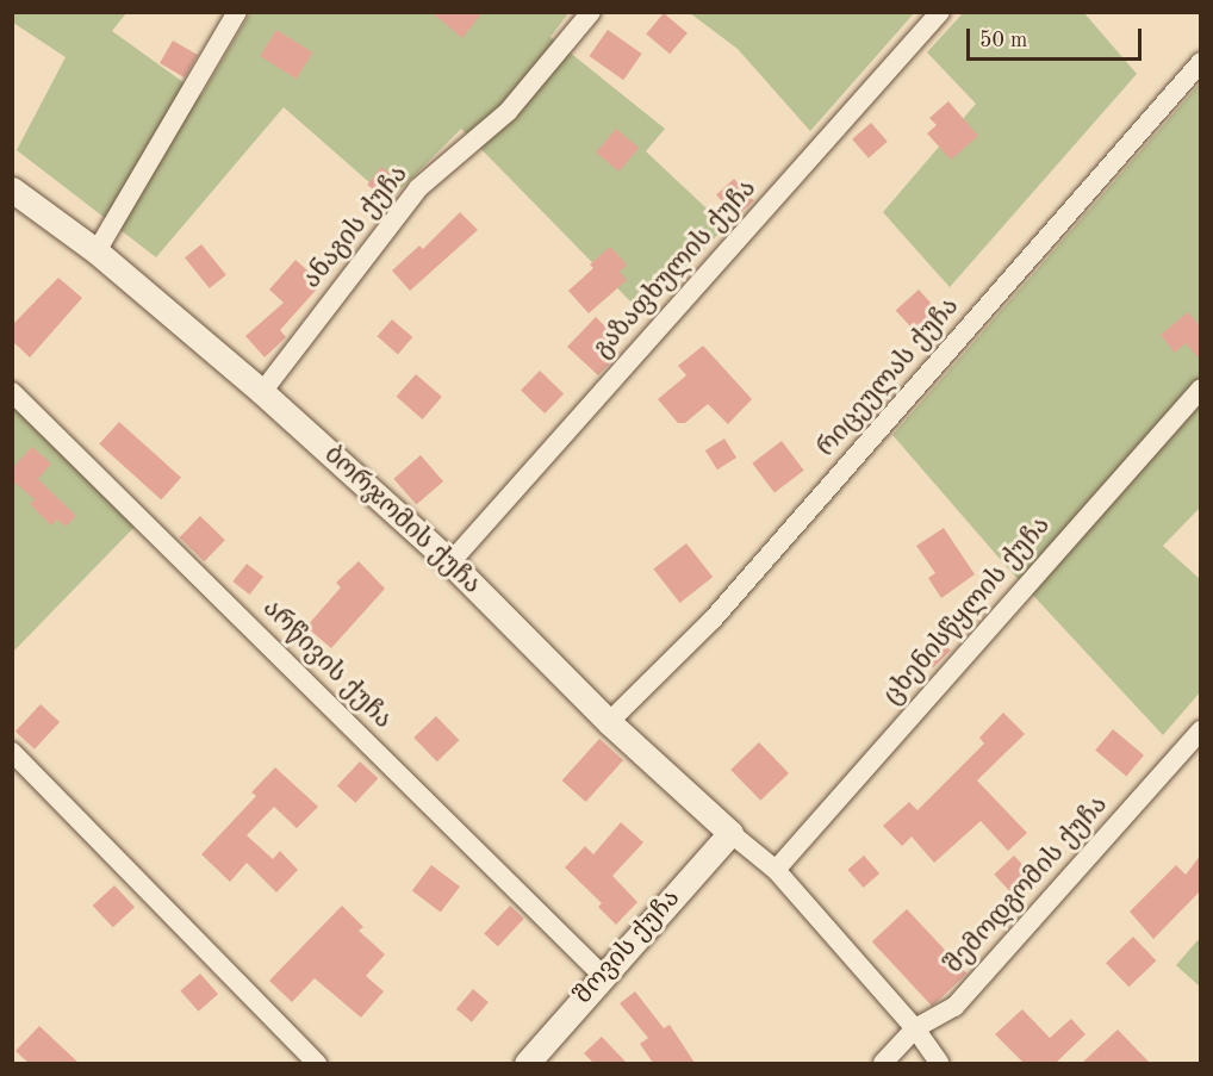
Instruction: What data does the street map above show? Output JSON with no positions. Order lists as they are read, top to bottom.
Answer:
{
  "streets": {
    "street": [
      "ანაგის ქუჩა",
      "გაზაფხულის ქუჩა",
      "რიცეულას ქუჩა",
      "ბორჯომის ქუჩა",
      "ცხენისწყლის ქუჩა",
      "არწივის ქუჩა",
      "შემოდგომის ქუჩა",
      "შოვის ქუჩა"
    ]
  },
  "crossings": [
    ["ანაგის ქუჩა", "ბორჯომის ქუჩა"],
    ["გაზაფხულის ქუჩა", "ბორჯომის ქუჩა"],
    ["რიცეულას ქუჩა", "ბორჯომის ქუჩა"],
    ["ბორჯომის ქუჩა", "ცხენისწყლის ქუჩა"],
    ["ბორჯომის ქუჩა", "შემოდგომის ქუჩა"],
    ["ბორჯომის ქუჩა", "შოვის ქუჩა"],
    ["არწივის ქუჩა", "შოვის ქუჩა"]
  ],
  "scale_bar": "50 m"
}
